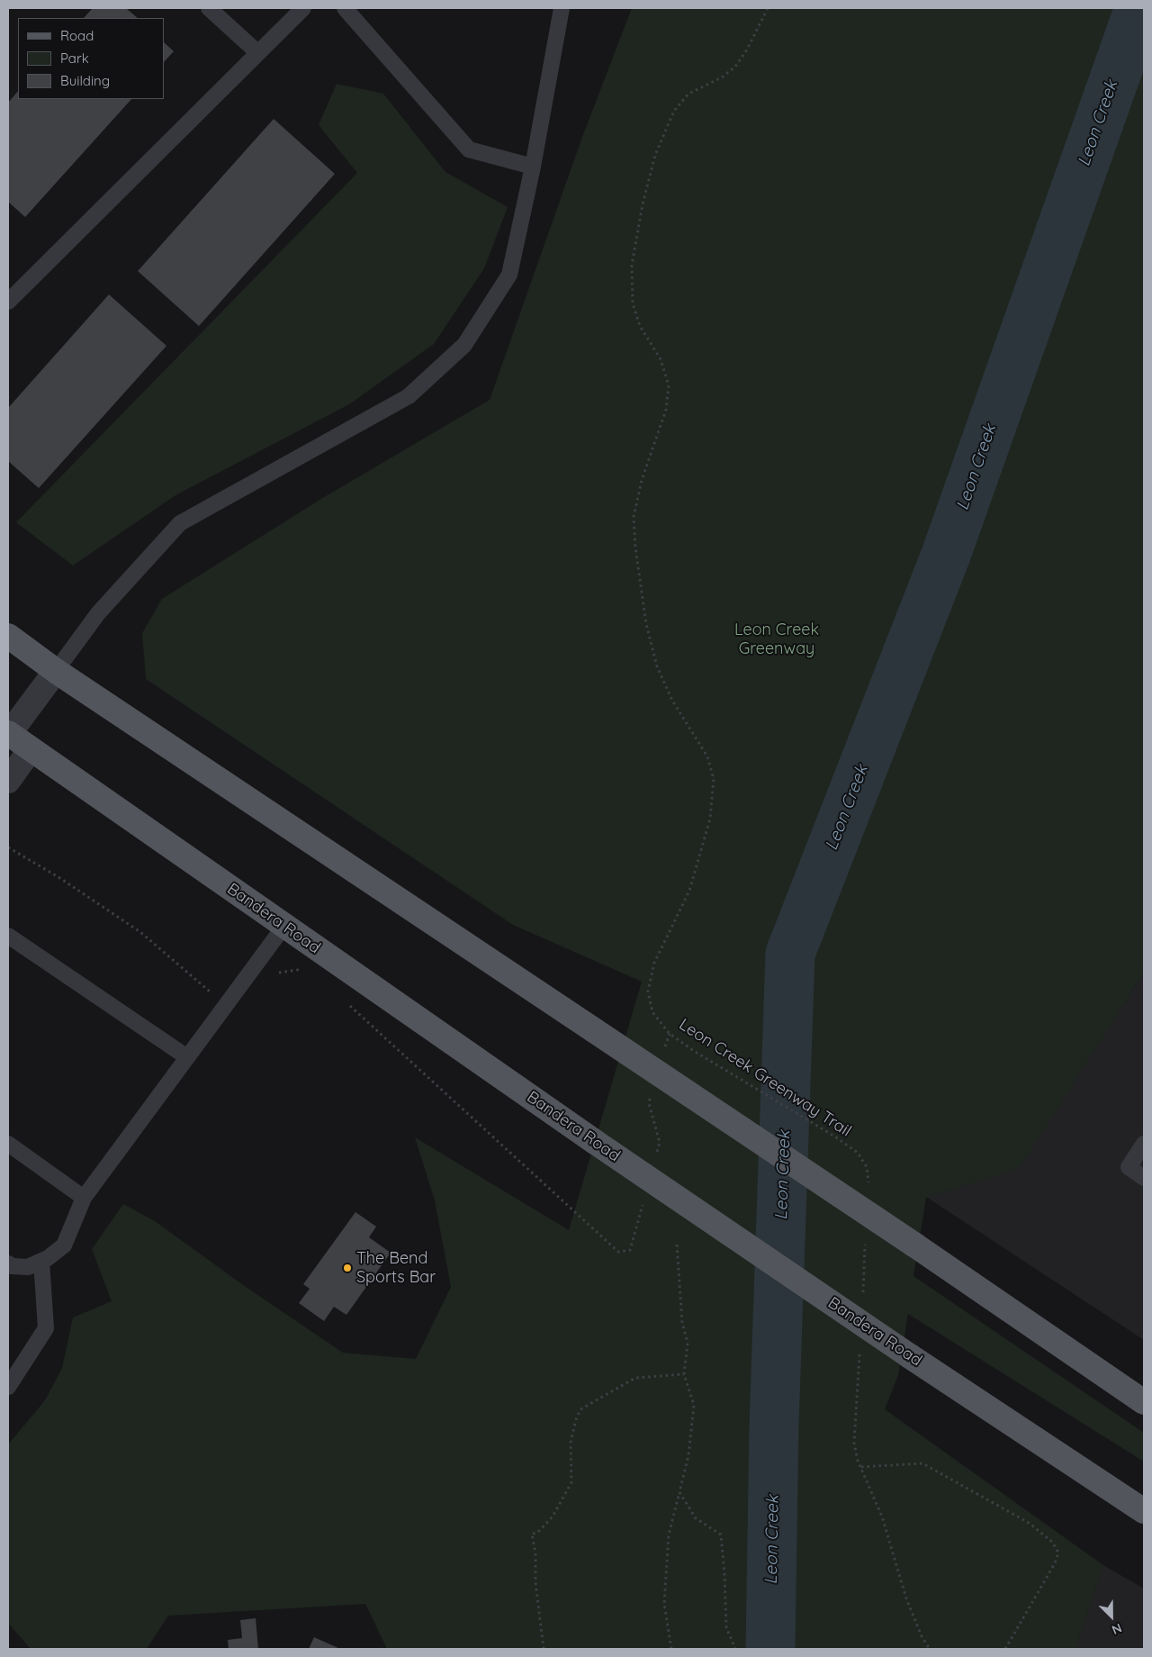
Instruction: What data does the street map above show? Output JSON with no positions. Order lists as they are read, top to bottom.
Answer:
{
  "streets": {
    "main road": ["Bandera Road"],
    "path": ["Leon Creek Greenway Trail"]
  },
  "water": ["Leon Creek"],
  "parks": ["Leon Creek Greenway"],
  "places": ["The Bend Sports Bar"],
  "legend": ["Road", "Park", "Building"],
  "north": "bottom right"
}
